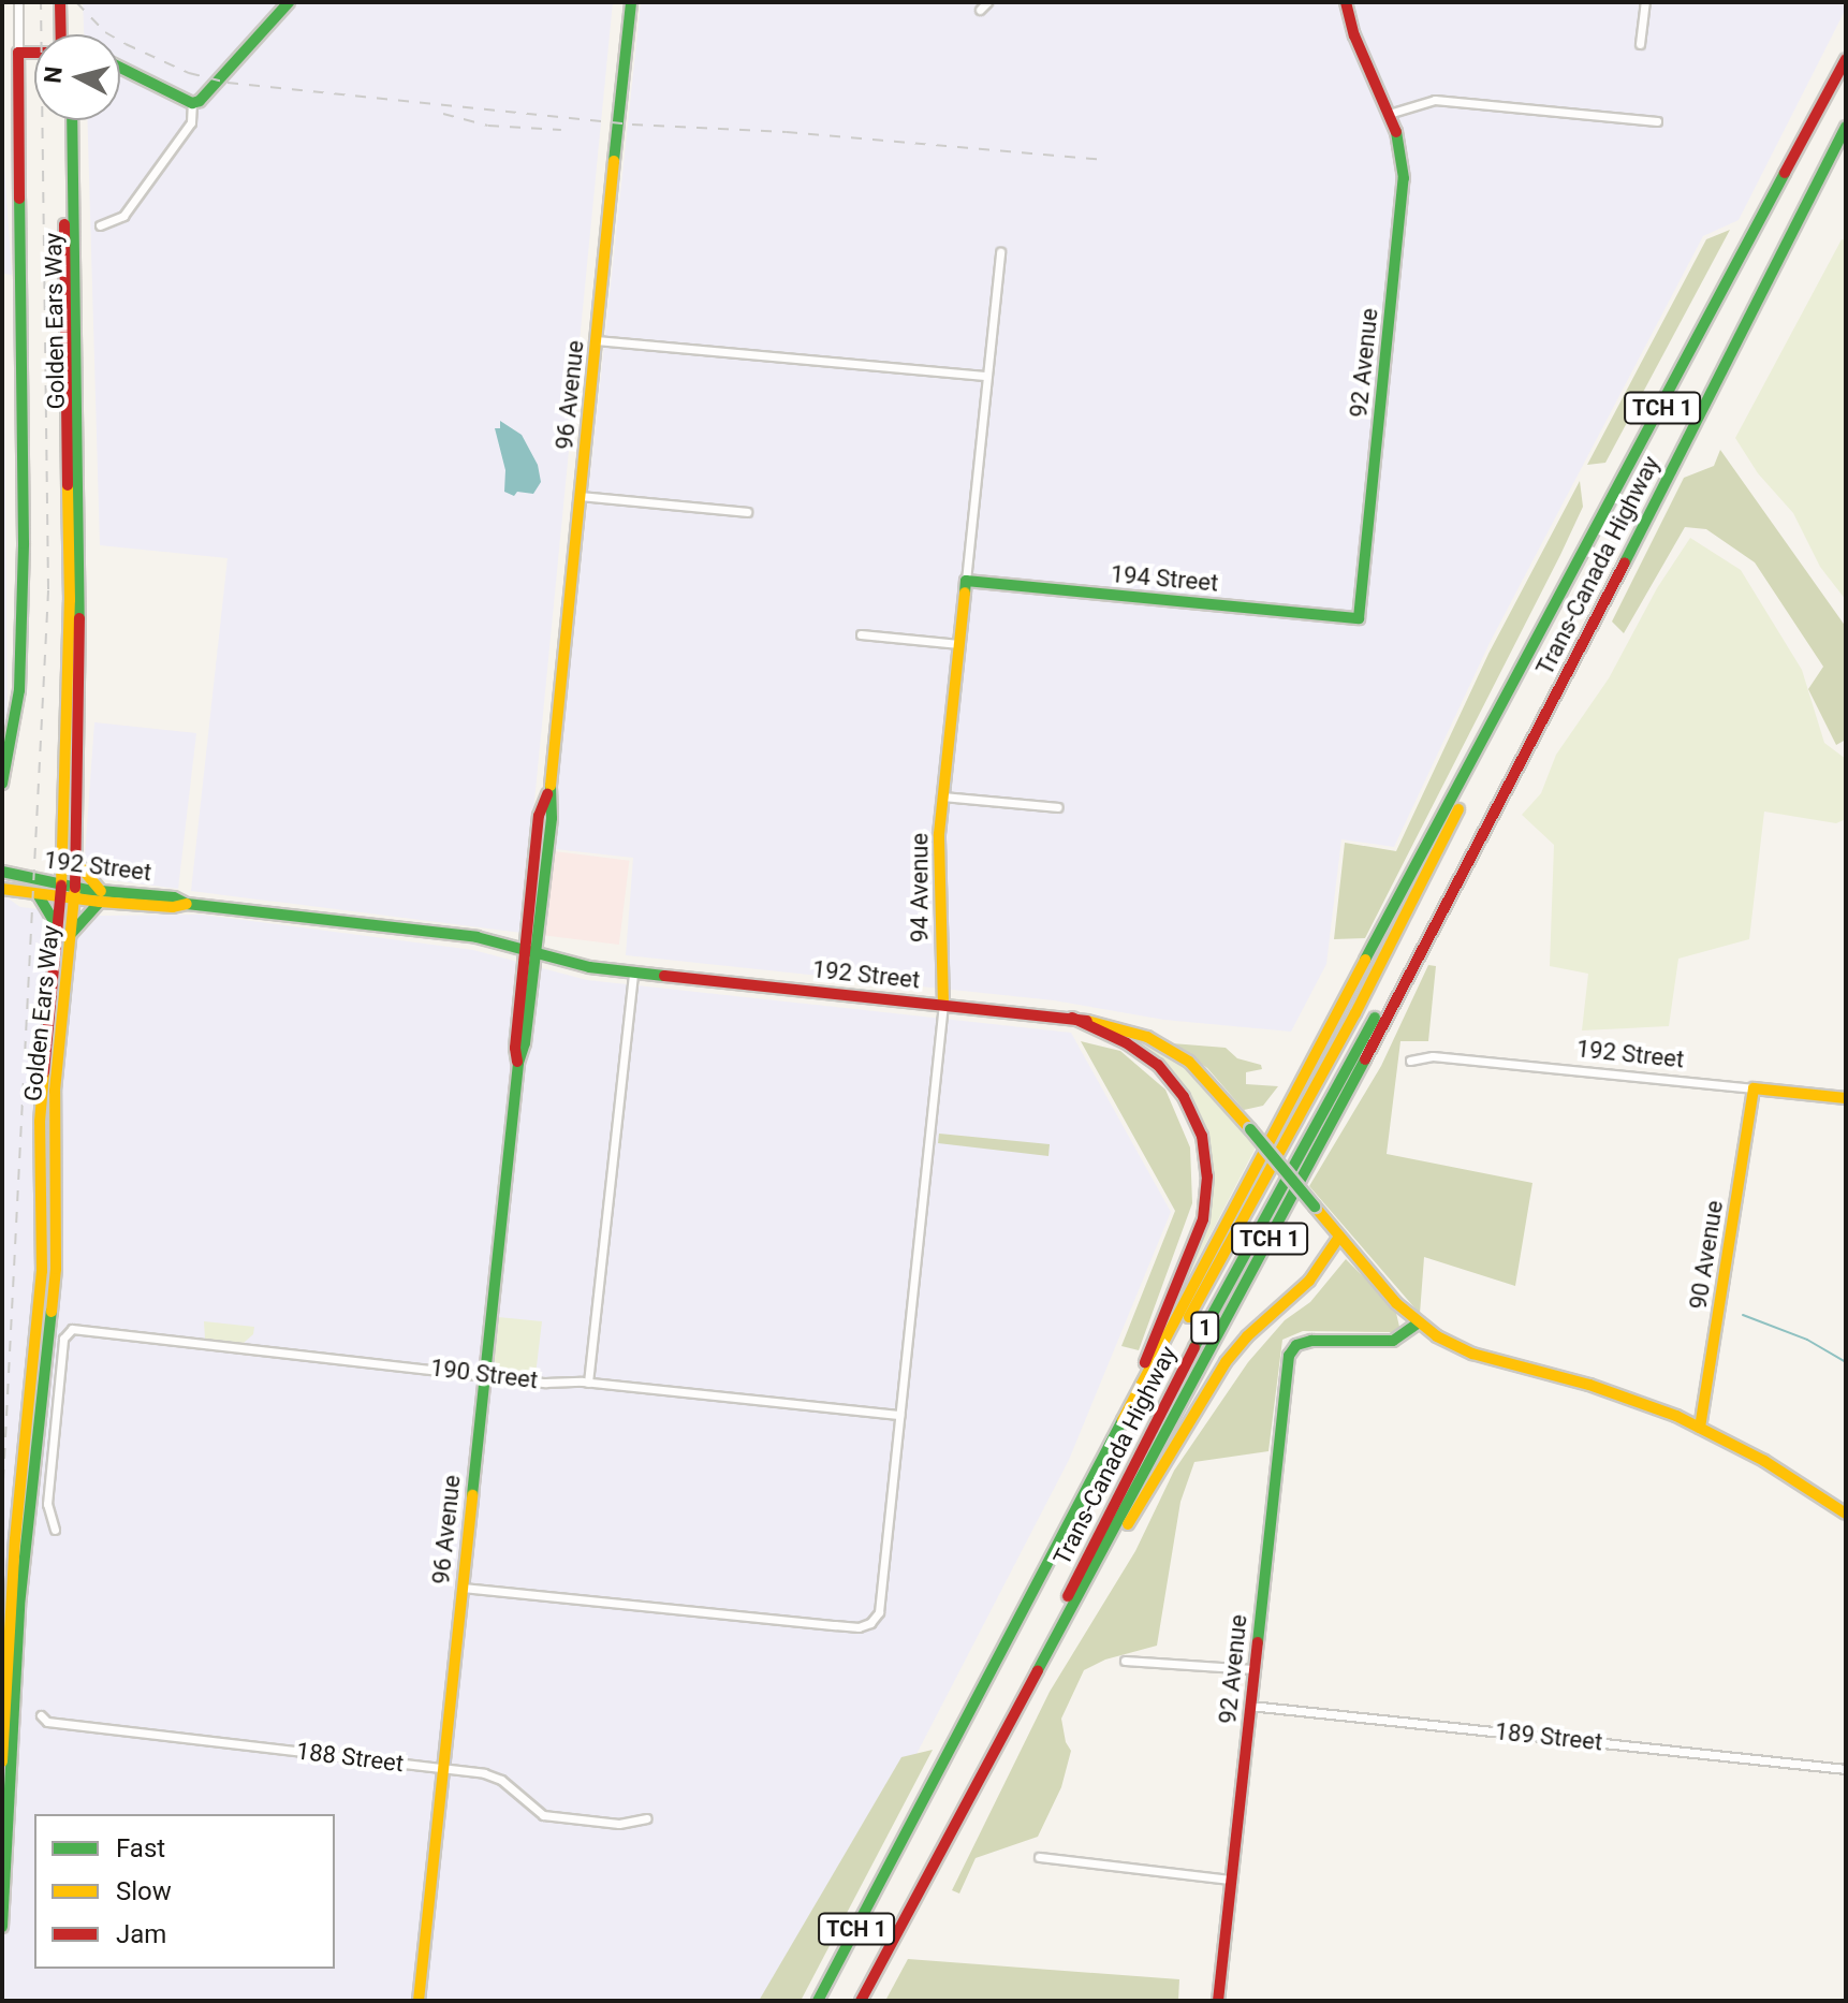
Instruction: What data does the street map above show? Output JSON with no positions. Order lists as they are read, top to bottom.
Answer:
{
  "streets": {
    "main road": [
      "Golden Ears Way",
      "92 Avenue",
      "96 Avenue",
      "TCH 1",
      "Trans-Canada Highway",
      "194 Street",
      "192 Street",
      "94 Avenue",
      "90 Avenue",
      "1"
    ],
    "street": ["190 Street", "189 Street", "188 Street"]
  },
  "crossings": [
    ["Golden Ears Way", "192 Street"],
    ["92 Avenue", "194 Street"],
    ["92 Avenue", "192 Street"],
    ["92 Avenue", "189 Street"],
    ["96 Avenue", "192 Street"],
    ["96 Avenue", "94 Avenue"],
    ["96 Avenue", "190 Street"],
    ["96 Avenue", "188 Street"],
    ["194 Street", "94 Avenue"],
    ["192 Street", "94 Avenue"],
    ["192 Street", "90 Avenue"],
    ["94 Avenue", "190 Street"]
  ],
  "legend": ["Fast", "Slow", "Jam"],
  "north": "left"
}
